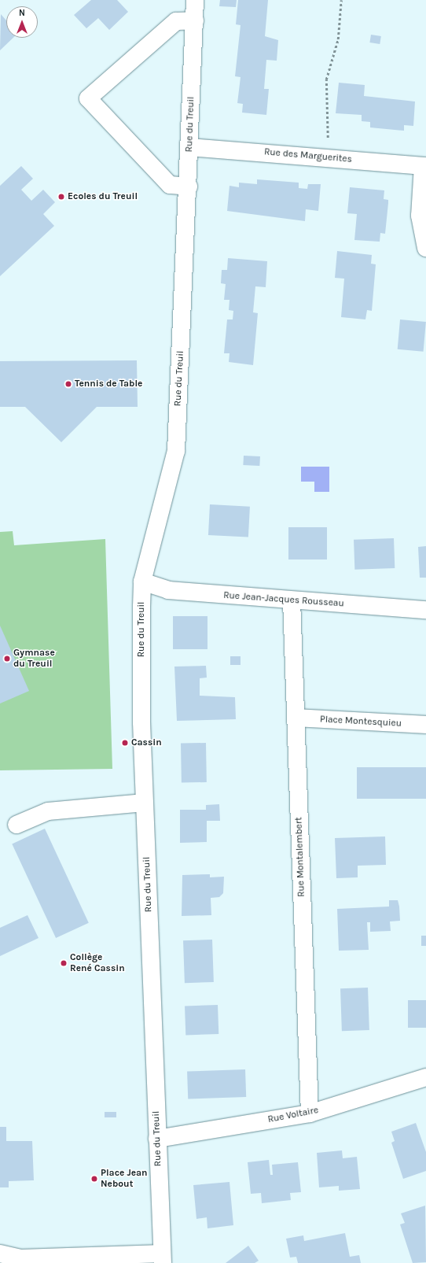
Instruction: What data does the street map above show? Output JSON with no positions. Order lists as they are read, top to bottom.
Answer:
{
  "streets": {
    "street": [
      "Rue du Treuil",
      "Rue des Marguerites",
      "Rue Jean-Jacques Rousseau",
      "Place Montesquieu",
      "Rue Montalembert",
      "Rue Voltaire"
    ]
  },
  "crossings": [
    ["Rue du Treuil", "Rue des Marguerites"],
    ["Rue du Treuil", "Rue Jean-Jacques Rousseau"],
    ["Rue du Treuil", "Rue Voltaire"],
    ["Rue Jean-Jacques Rousseau", "Rue Montalembert"],
    ["Place Montesquieu", "Rue Montalembert"],
    ["Rue Montalembert", "Rue Voltaire"]
  ],
  "places": [
    "Ecoles du Treuil",
    "Tennis de Table",
    "Gymnase du Treuil",
    "Cassin",
    "Collège René Cassin",
    "Place Jean Nebout"
  ],
  "north": "top"
}
